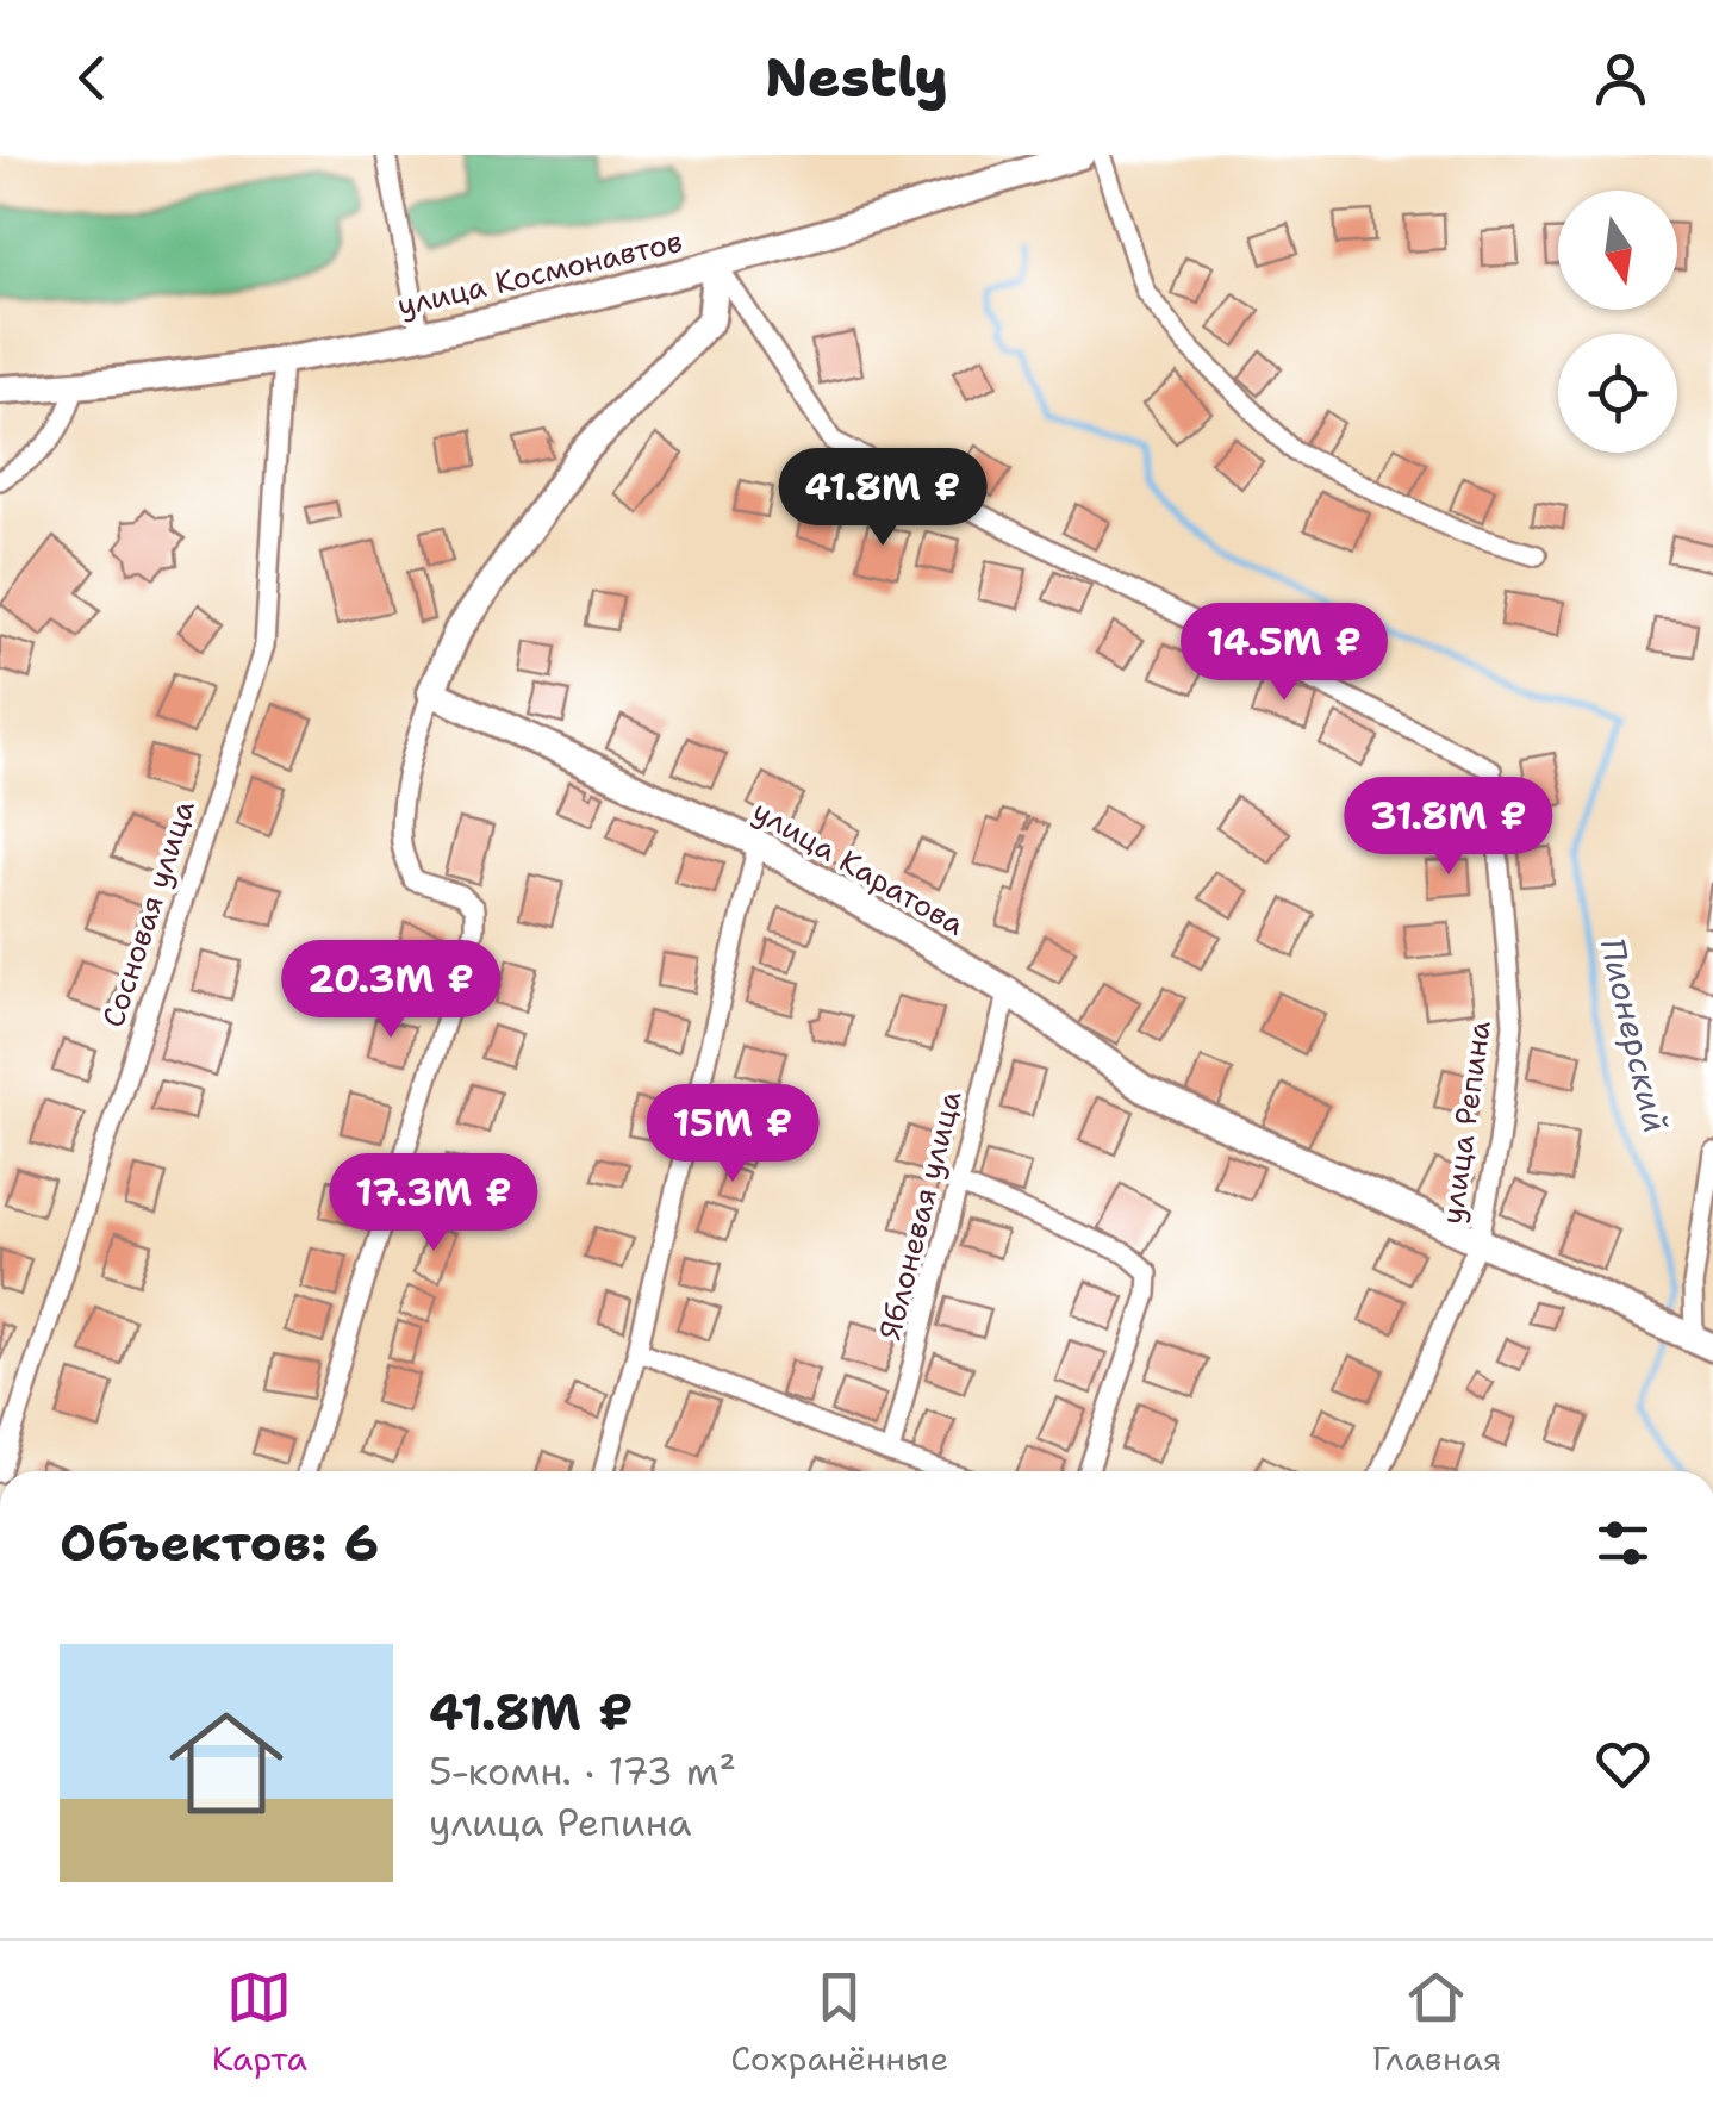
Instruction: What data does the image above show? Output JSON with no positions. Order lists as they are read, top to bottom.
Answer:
{
  "streets": {
    "street": [
      "улица Космонавтов",
      "улица Каратова",
      "Сосновая улица",
      "улица Репина",
      "Яблоневая улица"
    ]
  },
  "crossings": [
    ["улица Космонавтов", "Сосновая улица"],
    ["улица Космонавтов", "улица Репина"],
    ["улица Каратова", "улица Репина"],
    ["улица Каратова", "Яблоневая улица"]
  ],
  "water": ["Пионерский"],
  "north": "bottom",
  "page": {
    "header": "Nestly",
    "price": [
      "41.8M ₽",
      "14.5M ₽",
      "31.8M ₽",
      "20.3M ₽",
      "15M ₽",
      "17.3M ₽"
    ],
    "heading": "Объектов: 6",
    "list": [
      {
        "name": "41.8M ₽",
        "note": "5-комн. · 173 m² · улица Репина"
      }
    ],
    "tabs": ["Карта", "Сохранённые", "Главная"]
  }
}
